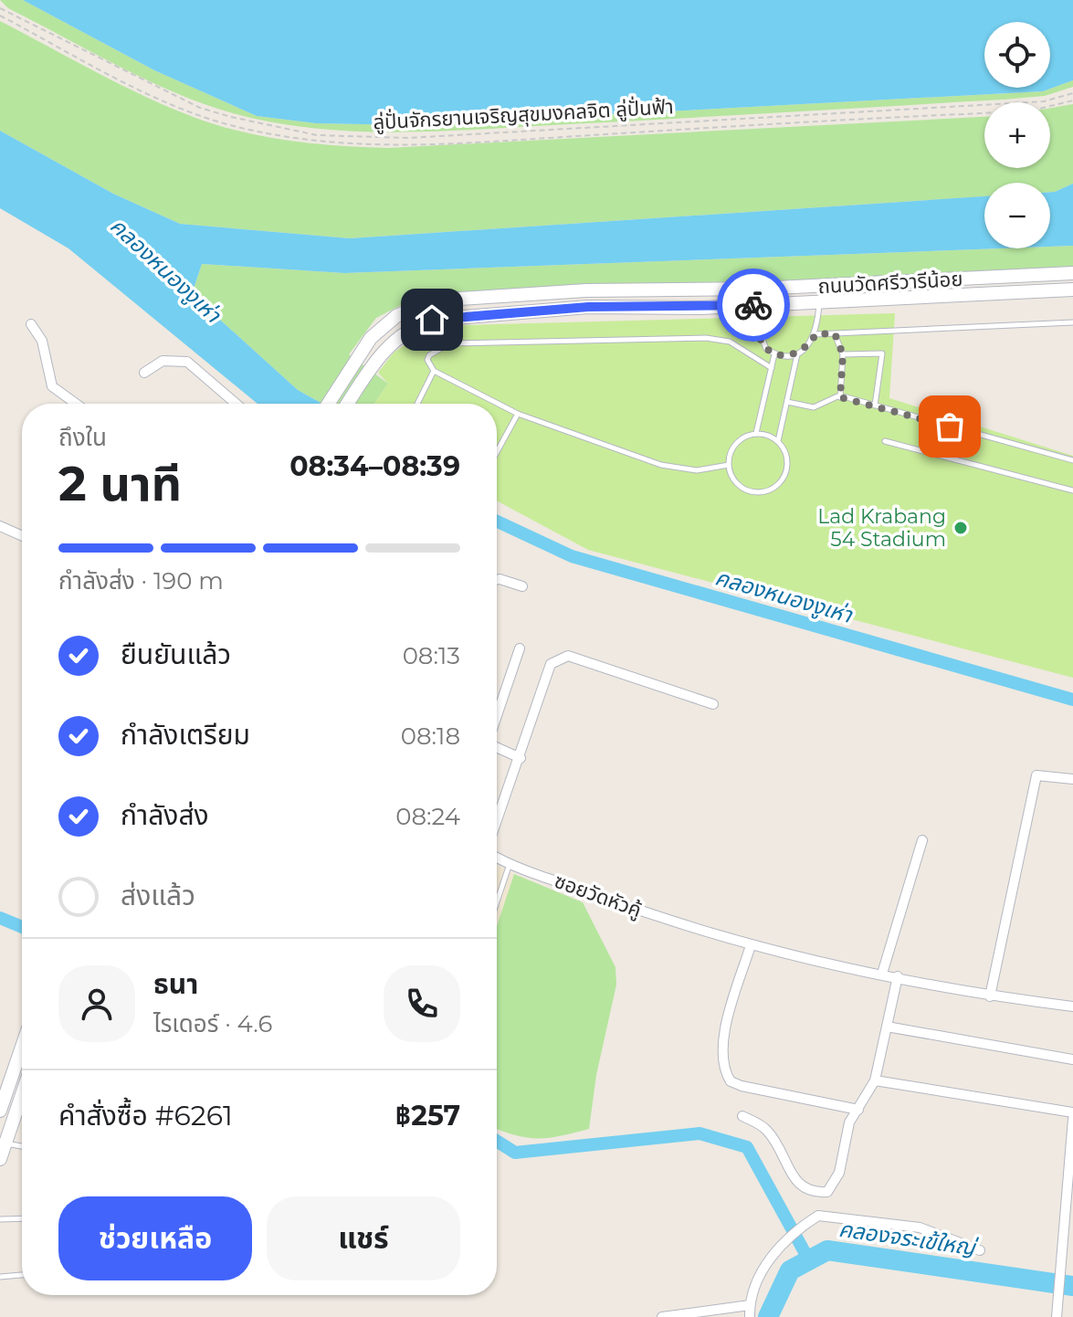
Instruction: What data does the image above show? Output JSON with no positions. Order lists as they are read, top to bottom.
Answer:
{
  "streets": {
    "main road": ["ถนนวัดศรีวารีน้อย"],
    "street": ["ซอยวัดหัวคู้"],
    "path": ["ลู่ปั่นจักรยานเจริญสุขมงคลจิต ลู่ปั่นฟ้า"]
  },
  "water": ["คลองหนองงูเห่า", "คลองจระเข้ใหญ่"],
  "places": ["Lad Krabang 54 Stadium"],
  "page": {
    "map_buttons": ["+", "−"],
    "heading": ["2 นาที", "ถึงใน", "08:34–08:39"],
    "panel": [
      "ธนา",
      "ไรเดอร์ · 4.6",
      "คำสั่งซื้อ #6261",
      "฿257"
    ],
    "bar": "กำลังส่ง · 190 m",
    "list": [
      ["ยืนยันแล้ว", "08:13"],
      ["กำลังเตรียม", "08:18"],
      ["กำลังส่ง", "08:24"],
      "ส่งแล้ว"
    ],
    "buttons": ["ช่วยเหลือ", "แชร์"]
  }
}
